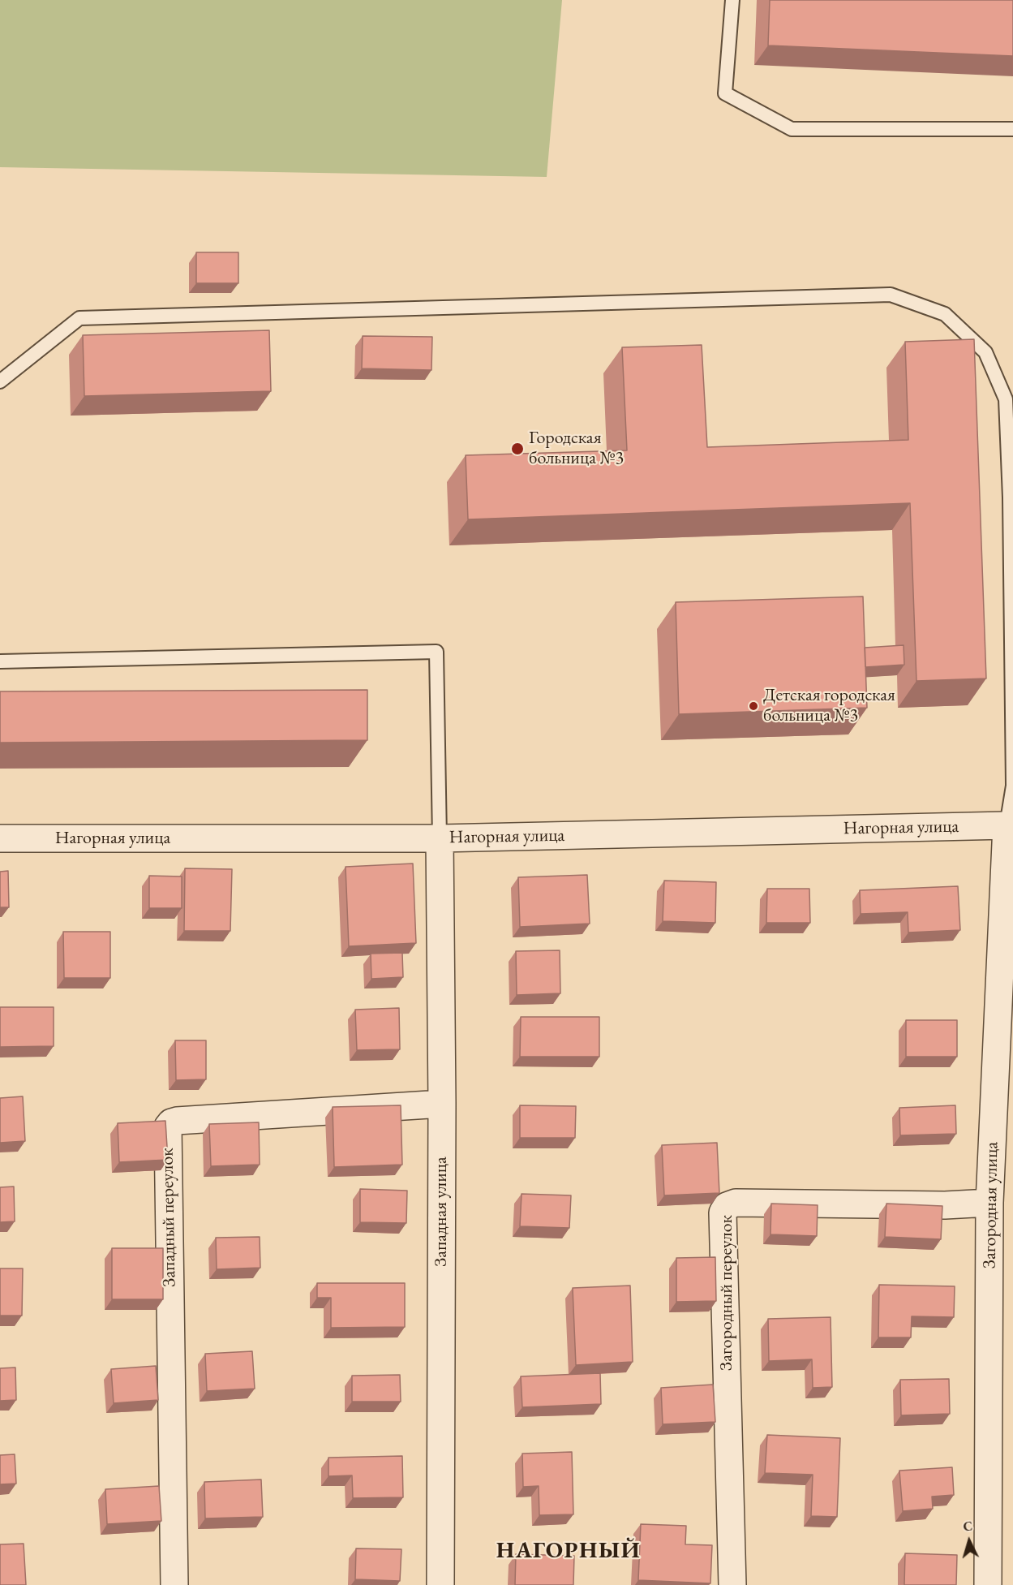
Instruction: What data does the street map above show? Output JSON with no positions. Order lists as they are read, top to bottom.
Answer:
{
  "streets": {
    "street": [
      "Нагорная улица",
      "Загородная улица",
      "Западная улица",
      "Западный переулок",
      "Загородный переулок"
    ]
  },
  "crossings": [
    ["Нагорная улица", "Загородная улица"],
    ["Нагорная улица", "Западная улица"],
    ["Загородная улица", "Загородный переулок"],
    ["Западная улица", "Западный переулок"]
  ],
  "districts": ["НАГОРНЫЙ"],
  "places": ["Городская больница №3", "Детская городская больница №3"],
  "north": "top"
}
